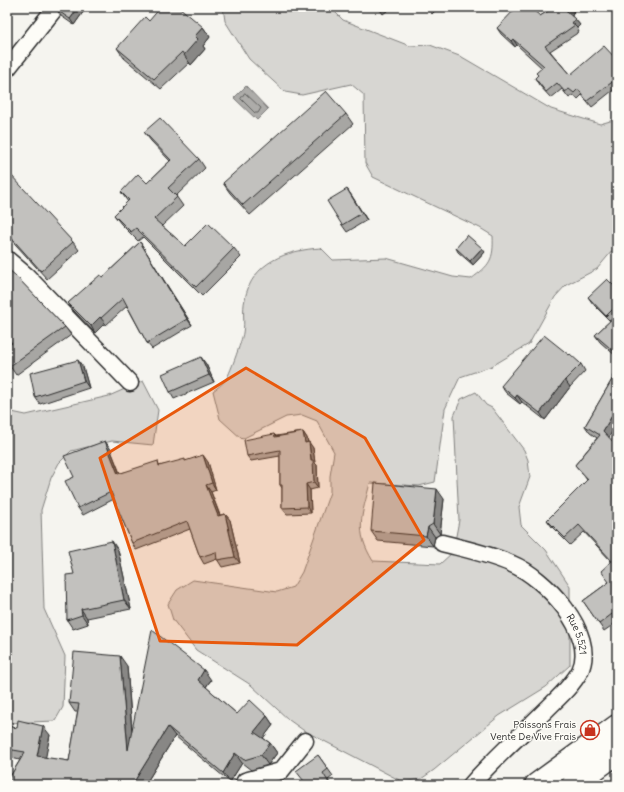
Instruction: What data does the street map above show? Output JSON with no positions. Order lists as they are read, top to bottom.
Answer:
{
  "streets": {
    "street": ["Rue 5.521"]
  },
  "places": {
    "shop": ["Poissons Frais Vente De Vive Frais"]
  }
}
